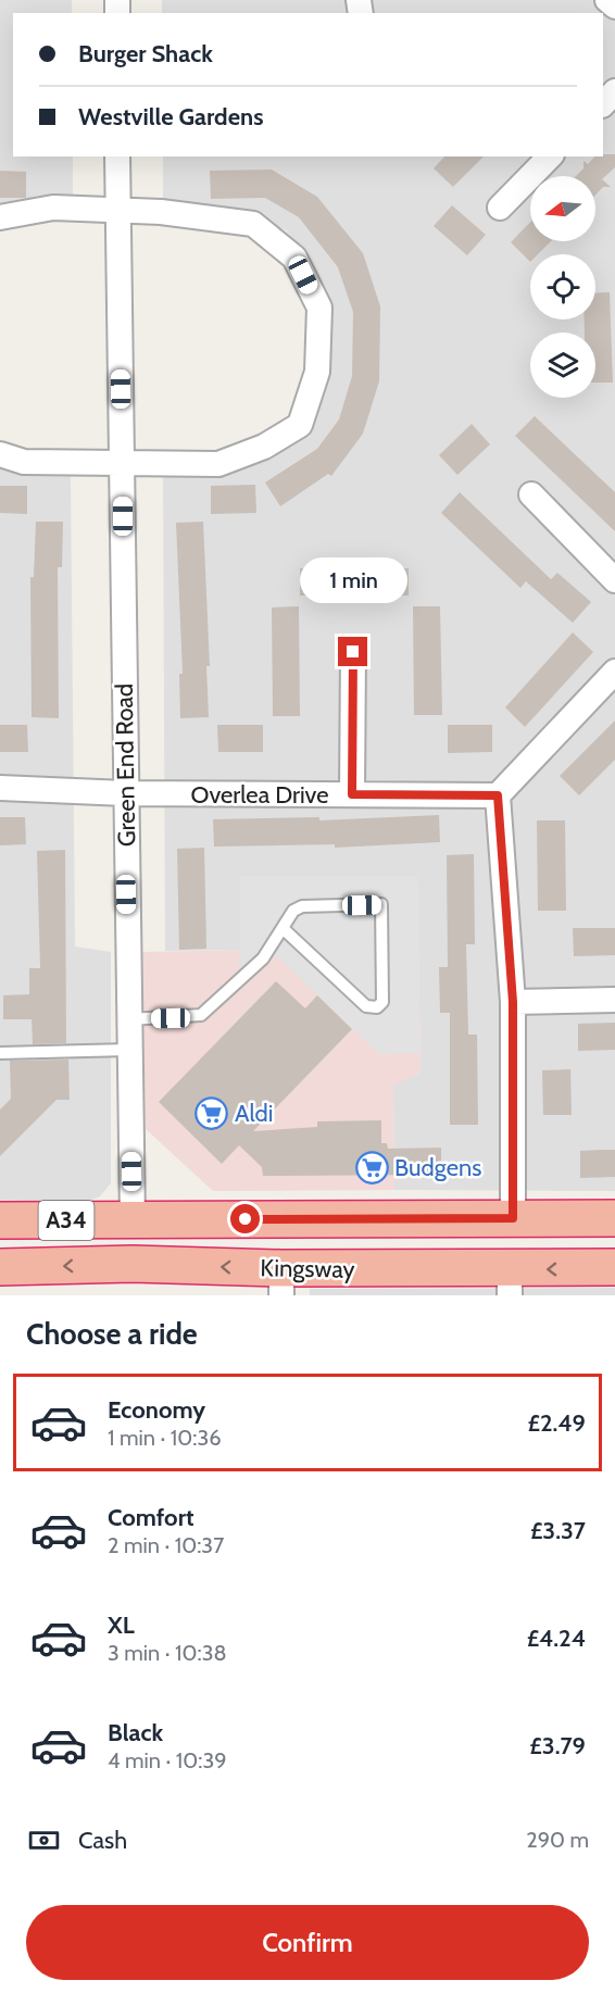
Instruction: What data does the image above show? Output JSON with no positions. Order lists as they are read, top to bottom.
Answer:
{
  "streets": {
    "highway": ["A34", "Kingsway"],
    "street": ["Green End Road", "Overlea Drive"]
  },
  "crossings": [
    ["Green End Road", "Overlea Drive"],
    ["Green End Road", "Kingsway"]
  ],
  "places": {
    "supermarket": ["Aldi", "Budgens"]
  },
  "north": "left",
  "page": {
    "banner": ["Burger Shack", "Westville Gardens"],
    "bubble": "1 min",
    "heading": "Choose a ride",
    "list": [
      {
        "name": "Economy",
        "note": "1 min · 10:36",
        "value": "£2.49"
      },
      {
        "name": "Comfort",
        "note": "2 min · 10:37",
        "value": "£3.37"
      },
      {
        "name": "XL",
        "note": "3 min · 10:38",
        "value": "£4.24"
      },
      {
        "name": "Black",
        "note": "4 min · 10:39",
        "value": "£3.79"
      }
    ],
    "pay": ["Cash", "290 m"],
    "buttons": "Confirm"
  }
}
